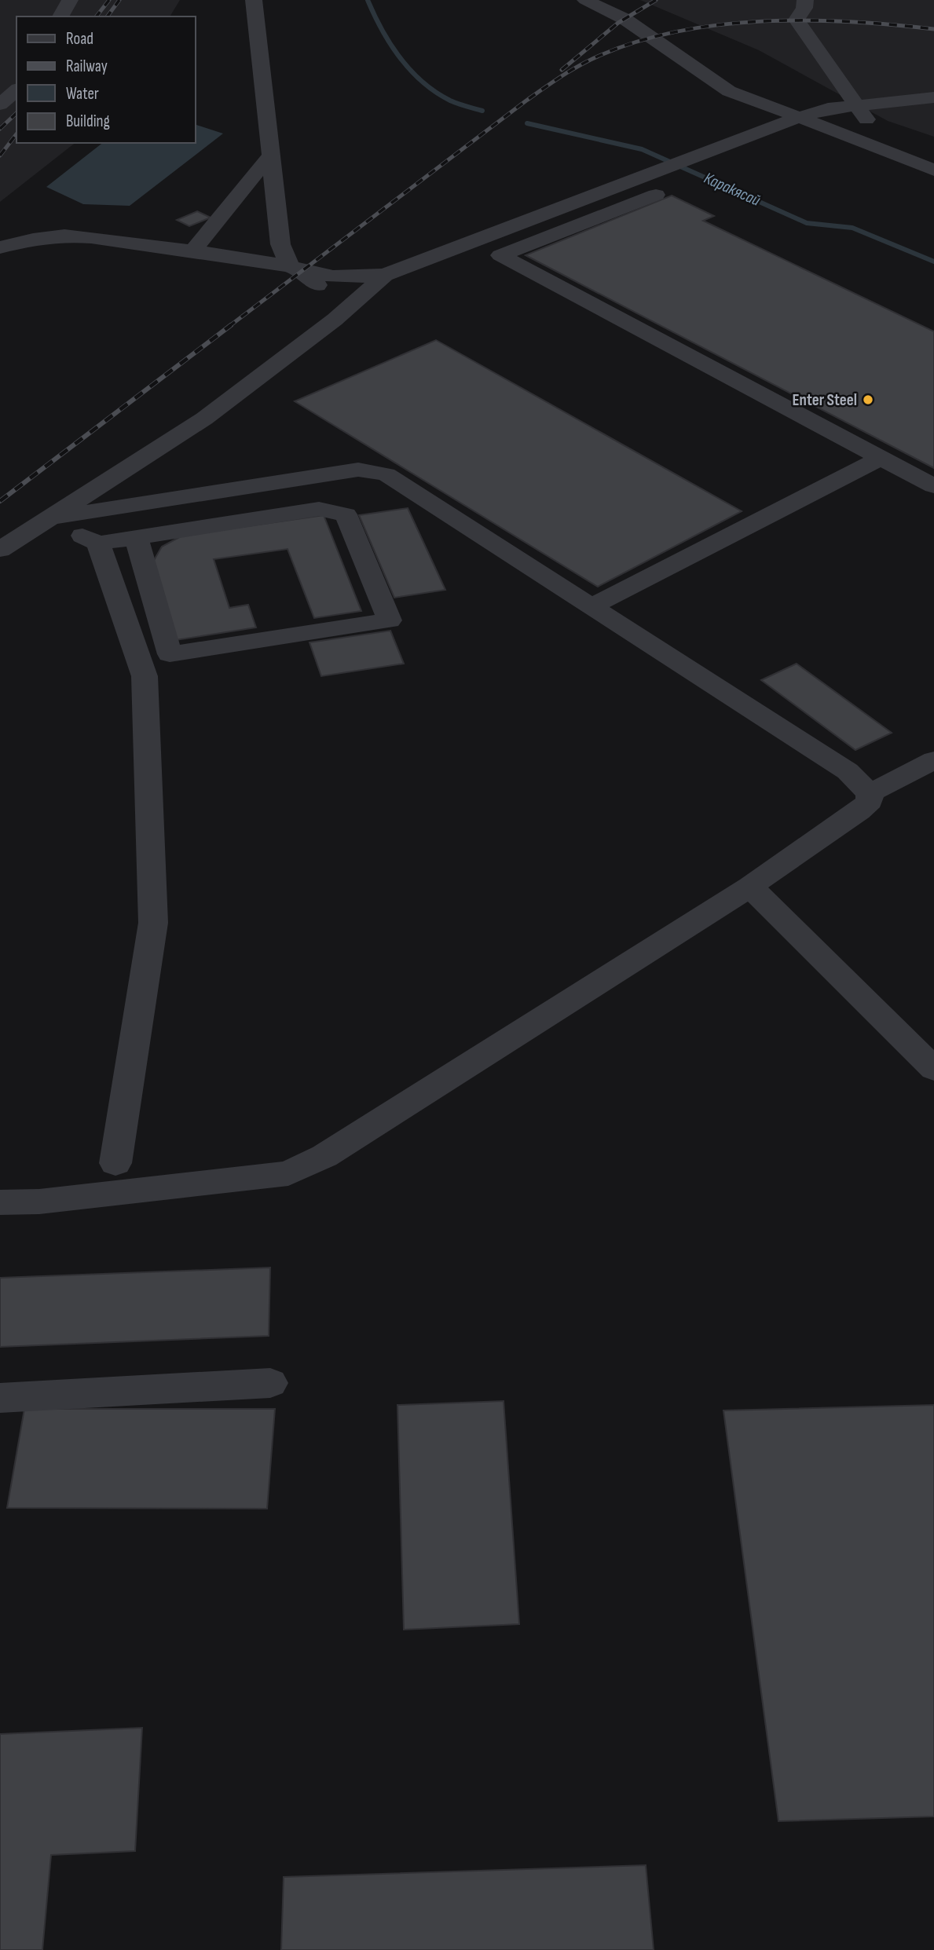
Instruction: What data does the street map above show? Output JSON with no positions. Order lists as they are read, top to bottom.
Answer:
{
  "water": ["Каракясай"],
  "places": ["Enter Steel"],
  "legend": [
    "Road",
    "Railway",
    "Water",
    "Building"
  ]
}
